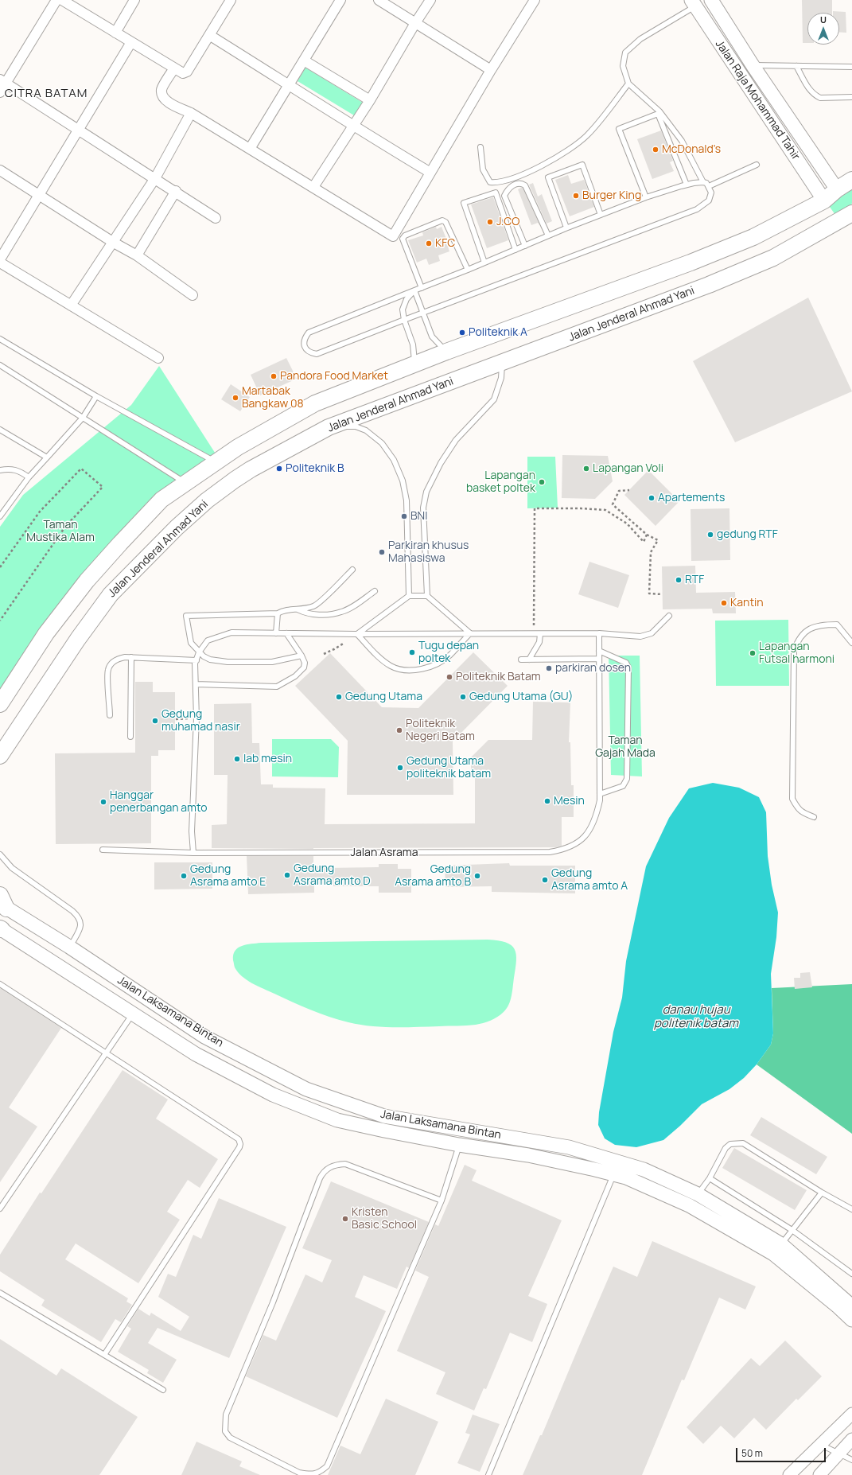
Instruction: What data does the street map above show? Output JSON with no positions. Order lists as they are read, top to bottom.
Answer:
{
  "streets": {
    "highway": ["Jalan Jenderal Ahmad Yani"],
    "main road": ["Jalan Raja Mohammad Tahir", "Jalan Laksamana Bintan"],
    "lane": ["Jalan Asrama"]
  },
  "districts": ["CITRA BATAM"],
  "water": ["danau hujau politenik batam"],
  "parks": ["Taman Mustika Alam", "Taman Gajah Mada"],
  "places": [
    "McDonald's",
    "Burger King",
    "J.CO",
    "KFC",
    "Politeknik A",
    "Pandora Food Market",
    "Martabak Bangkaw 08",
    "Politeknik B",
    "Lapangan Voli",
    "Lapangan basket poltek",
    "Apartements",
    "BNI",
    "gedung RTF",
    "Parkiran khusus Mahasiswa",
    "RTF",
    "Kantin",
    "Tugu depan poltek",
    "Lapangan Futsal harmoni",
    "parkiran dosen",
    "Politeknik Batam",
    "Gedung Utama",
    "Gedung Utama (GU)",
    "Gedung muhamad nasir",
    "Politeknik Negeri Batam",
    "lab mesin",
    "Gedung Utama politeknik batam",
    "Mesin",
    "Hanggar penerbangan amto",
    "Gedung Asrama amto D",
    "Gedung Asrama amto E",
    "Gedung Asrama amto B",
    "Gedung Asrama amto A",
    "Kristen Basic School"
  ],
  "scale_bar": "50 m",
  "north": "top"
}
